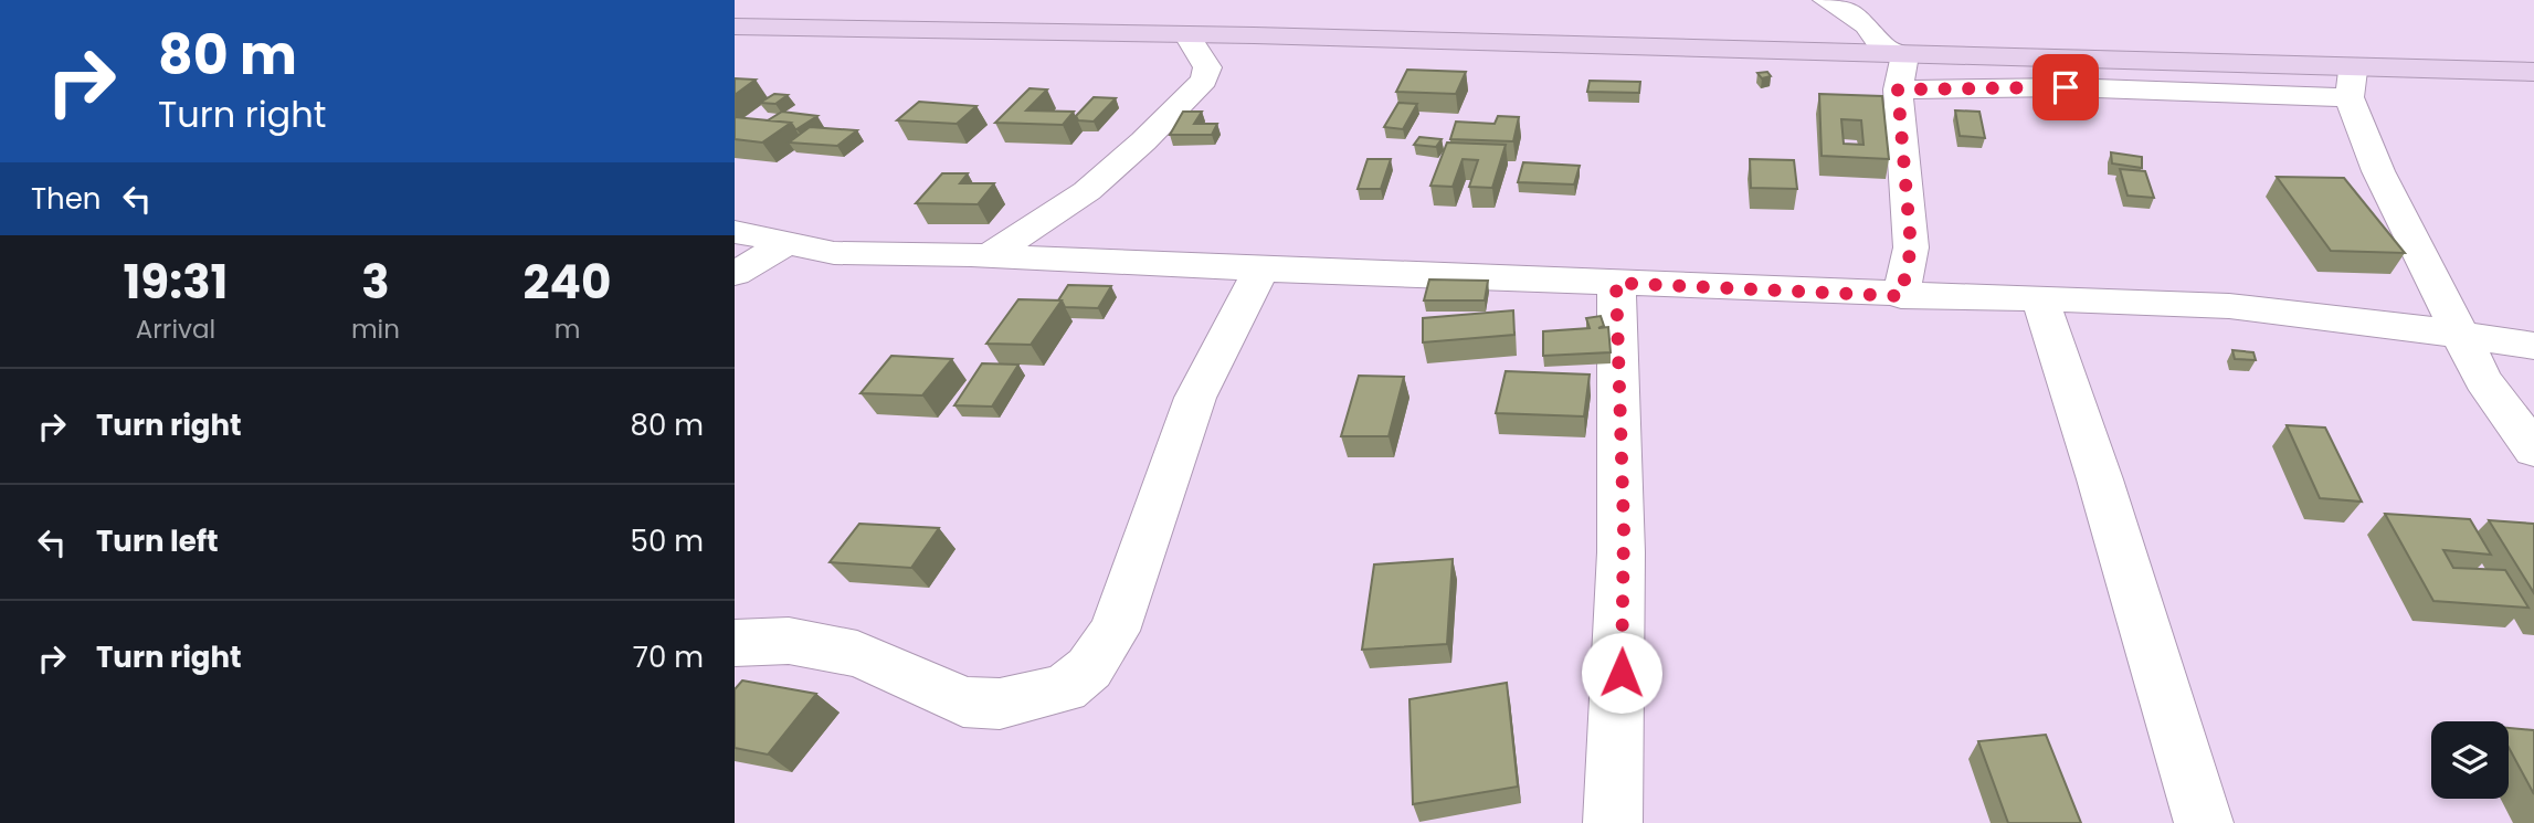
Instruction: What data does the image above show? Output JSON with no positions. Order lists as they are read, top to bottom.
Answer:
{
  "page": {
    "turn": ["80 m", "Turn right"],
    "then": "Then",
    "eta": [
      "19:31",
      "Arrival",
      "3",
      "min",
      "240",
      "m"
    ],
    "list": [
      {
        "name": "Turn right",
        "value": "80 m"
      },
      {
        "name": "Turn left",
        "value": "50 m"
      },
      {
        "name": "Turn right",
        "value": "70 m"
      }
    ]
  }
}
